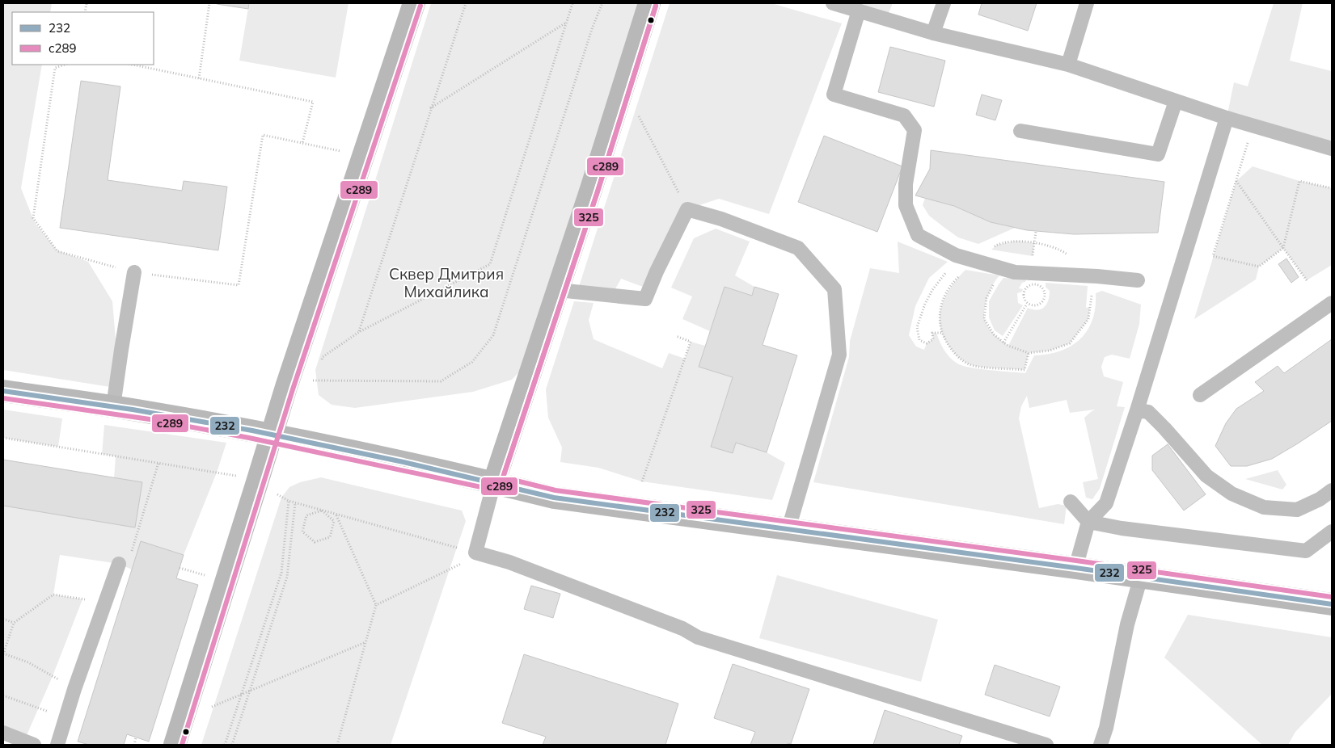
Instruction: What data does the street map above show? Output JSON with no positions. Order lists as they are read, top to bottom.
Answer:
{
  "parks": ["Сквер Дмитрия Михайлика"],
  "lines": ["transit line с289", "transit line 325", "transit line 232"],
  "legend": ["232", "с289"]
}
